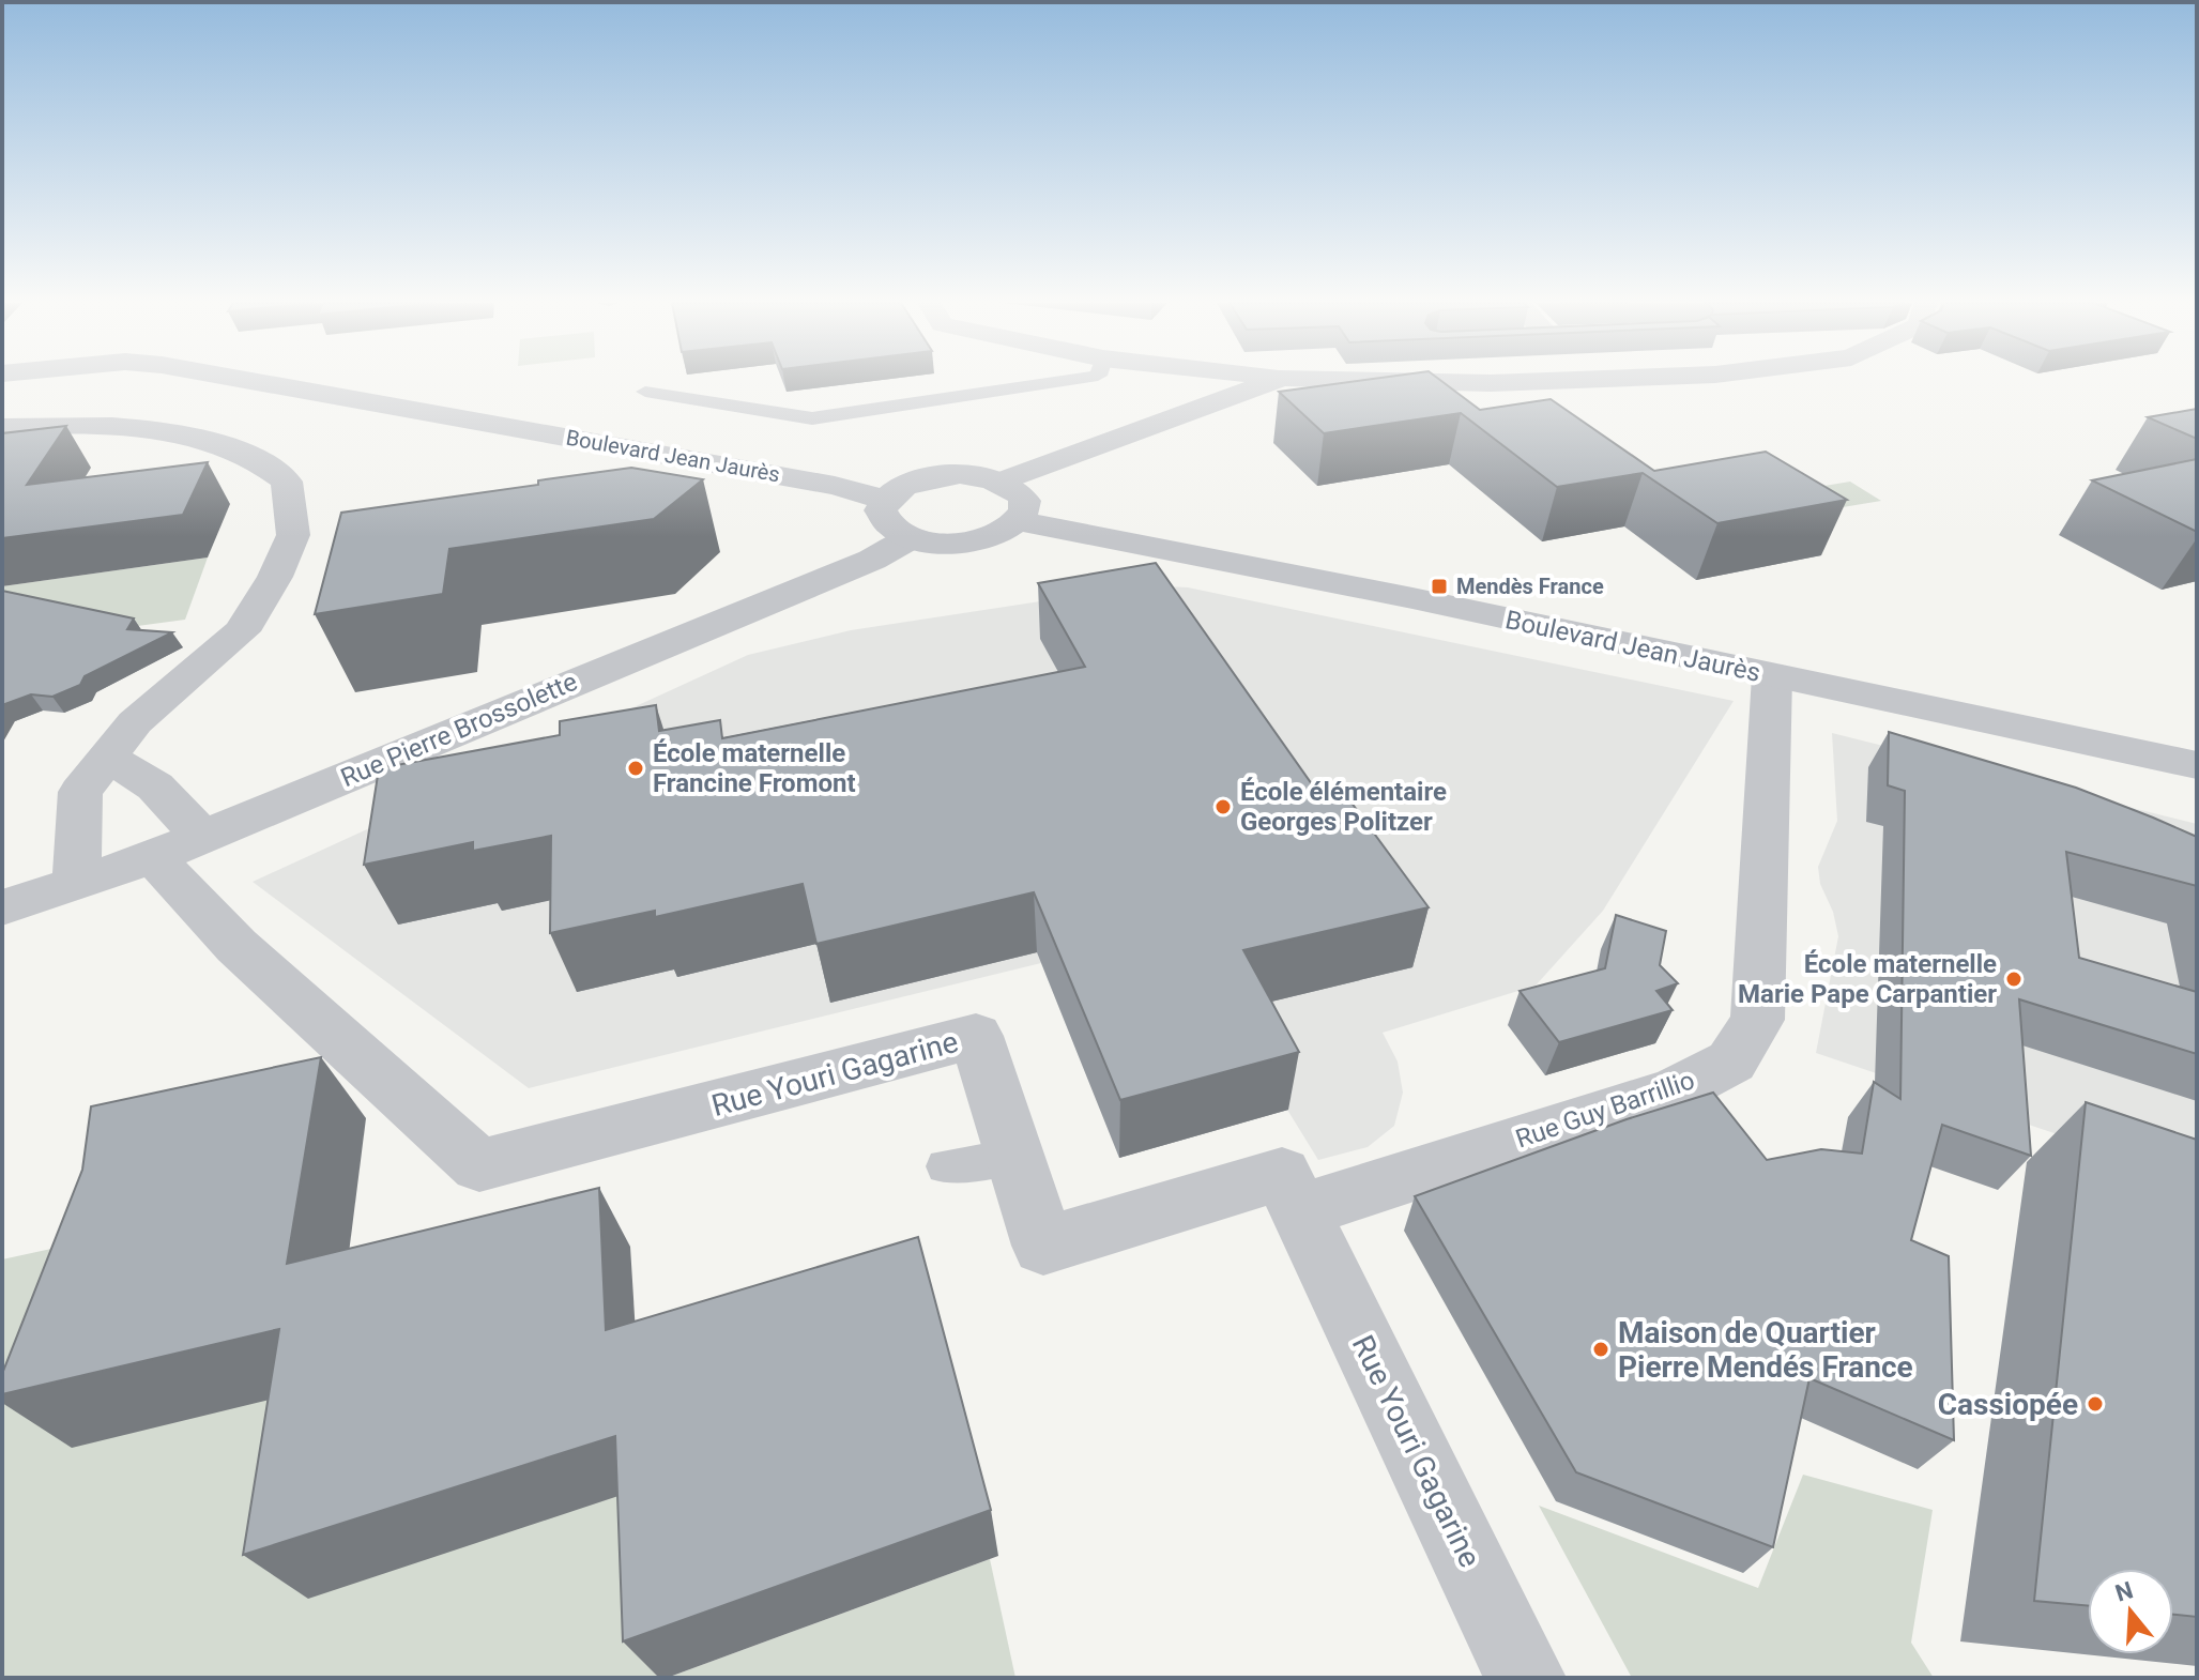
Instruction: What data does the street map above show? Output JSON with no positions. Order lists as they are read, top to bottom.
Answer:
{
  "streets": {
    "street": [
      "Boulevard Jean Jaurès",
      "Rue Pierre Brossolette",
      "Rue Youri Gagarine",
      "Rue Guy Barrillio"
    ]
  },
  "crossings": [
    ["Boulevard Jean Jaurès", "Rue Guy Barrillio"],
    ["Rue Pierre Brossolette", "Rue Youri Gagarine"],
    ["Rue Youri Gagarine", "Rue Guy Barrillio"]
  ],
  "places": {
    "transit": ["Mendès France"],
    "other": [
      "École maternelle Francine Fromont",
      "École élémentaire Georges Politzer",
      "École maternelle Marie Pape Carpantier",
      "Maison de Quartier Pierre Mendés France",
      "Cassiopée"
    ]
  },
  "north": "top"
}
